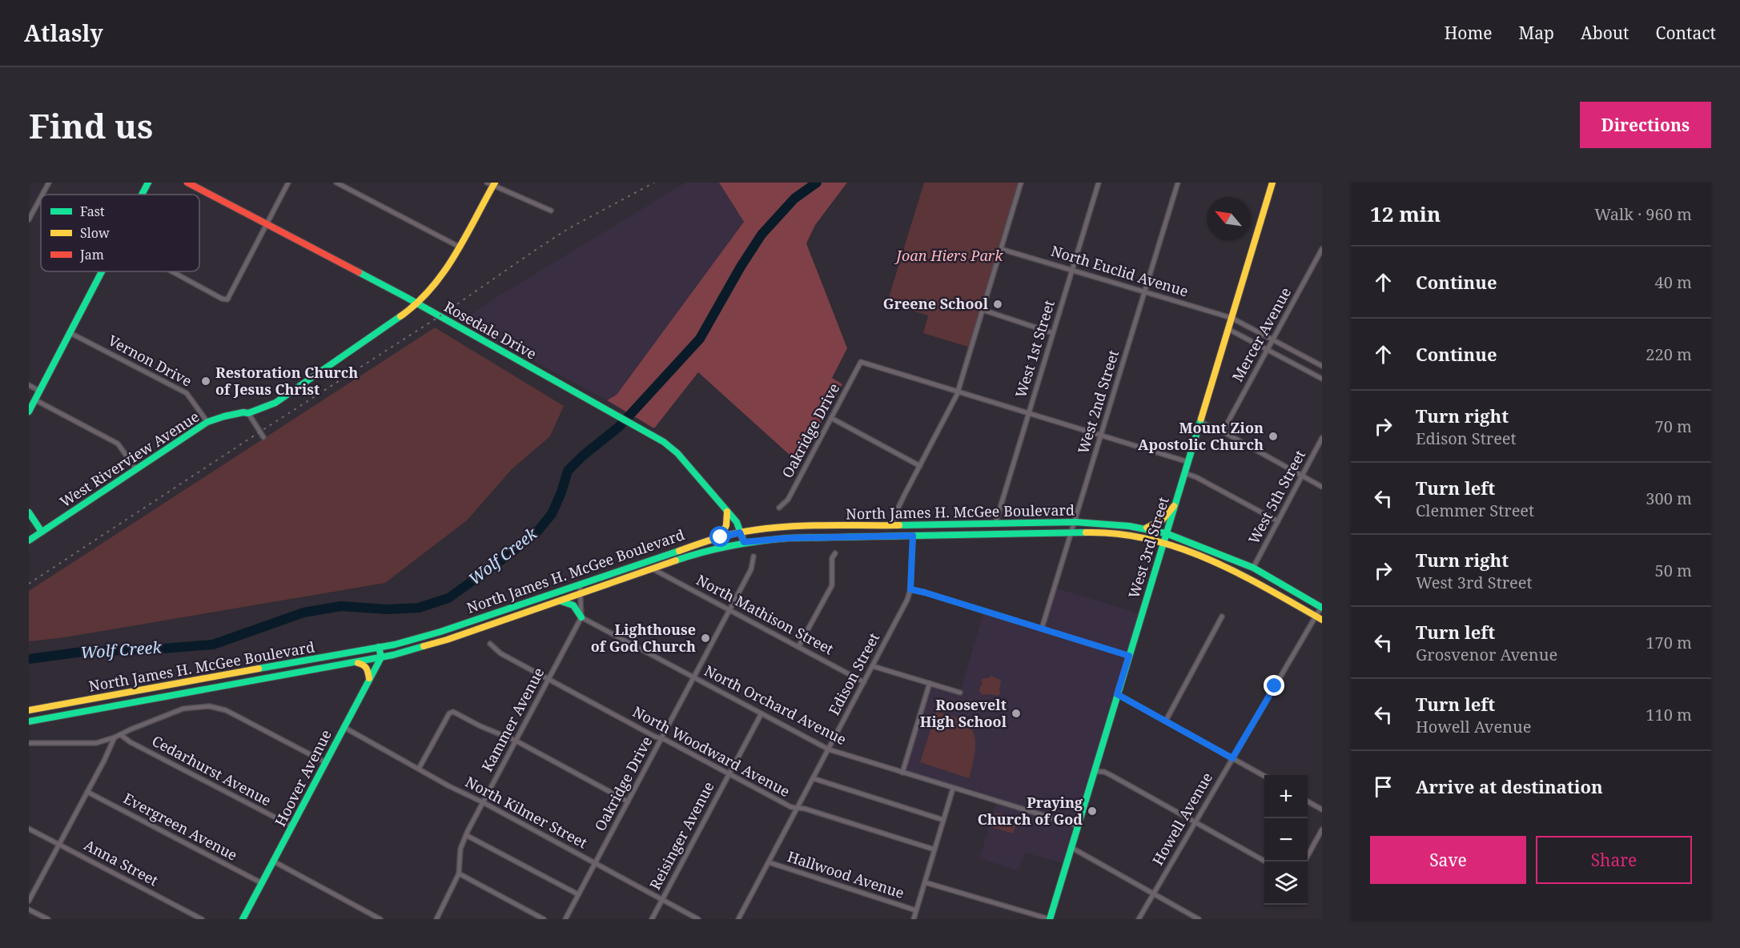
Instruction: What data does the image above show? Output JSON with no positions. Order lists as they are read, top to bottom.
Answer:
{
  "streets": {
    "main road": [
      "Rosedale Drive",
      "West Riverview Avenue",
      "North James H. McGee Boulevard",
      "West 3rd Street",
      "Hoover Avenue"
    ],
    "street": [
      "North Euclid Avenue",
      "Mercer Avenue",
      "West 1st Street",
      "Vernon Drive",
      "West 2nd Street",
      "Oakridge Drive",
      "West 5th Street",
      "North Mathison Street",
      "Edison Street",
      "North Orchard Avenue",
      "Kammer Avenue",
      "North Woodward Avenue",
      "Cedarhurst Avenue",
      "North Kilmer Street",
      "Howell Avenue",
      "Evergreen Avenue",
      "Reisinger Avenue",
      "Anna Street",
      "Hallwood Avenue"
    ]
  },
  "crossings": [
    ["North Euclid Avenue", "Mercer Avenue"],
    ["North Euclid Avenue", "West 1st Street"],
    ["North Euclid Avenue", "West 2nd Street"],
    ["North Euclid Avenue", "West 3rd Street"],
    ["Rosedale Drive", "West Riverview Avenue"],
    ["Rosedale Drive", "North James H. McGee Boulevard"],
    ["West 1st Street", "North James H. McGee Boulevard"],
    ["Vernon Drive", "West Riverview Avenue"],
    ["West 2nd Street", "North James H. McGee Boulevard"],
    ["Oakridge Drive", "North Mathison Street"],
    ["Oakridge Drive", "North Orchard Avenue"],
    ["Oakridge Drive", "North Woodward Avenue"],
    ["Oakridge Drive", "North Kilmer Street"],
    ["West 5th Street", "North James H. McGee Boulevard"],
    ["North James H. McGee Boulevard", "West 3rd Street"],
    ["North James H. McGee Boulevard", "North Mathison Street"],
    ["North James H. McGee Boulevard", "Edison Street"],
    ["North James H. McGee Boulevard", "Hoover Avenue"],
    ["North James H. McGee Boulevard", "Howell Avenue"],
    ["West 3rd Street", "North Orchard Avenue"],
    ["North Mathison Street", "Edison Street"],
    ["Edison Street", "North Orchard Avenue"],
    ["Edison Street", "North Woodward Avenue"],
    ["Edison Street", "Hallwood Avenue"],
    ["North Orchard Avenue", "Kammer Avenue"],
    ["North Orchard Avenue", "Reisinger Avenue"],
    ["Kammer Avenue", "North Woodward Avenue"],
    ["Kammer Avenue", "North Kilmer Street"],
    ["North Woodward Avenue", "Reisinger Avenue"],
    ["Cedarhurst Avenue", "Hoover Avenue"],
    ["Hoover Avenue", "North Kilmer Street"],
    ["Hoover Avenue", "Evergreen Avenue"],
    ["North Kilmer Street", "Reisinger Avenue"]
  ],
  "water": ["Wolf Creek"],
  "parks": ["Joan Hiers Park"],
  "places": [
    "Greene School",
    "Restoration Church of Jesus Christ",
    "Mount Zion Apostolic Church",
    "Lighthouse of God Church",
    "Roosevelt High School",
    "Praying Church of God"
  ],
  "legend": ["Fast", "Slow", "Jam"],
  "north": "top left",
  "page": {
    "header": "Atlasly",
    "nav": [
      "Home",
      "Map",
      "About",
      "Contact"
    ],
    "buttons": [
      "Directions",
      ["Save", "Share"]
    ],
    "title": "Find us",
    "heading": ["12 min", "Walk · 960 m"],
    "list": [
      ["Continue", "40 m"],
      ["Continue", "220 m"],
      ["Turn right", "Edison Street", "70 m"],
      ["Turn left", "Clemmer Street", "300 m"],
      ["Turn right", "West 3rd Street", "50 m"],
      ["Turn left", "Grosvenor Avenue", "170 m"],
      ["Turn left", "Howell Avenue", "110 m"],
      "Arrive at destination"
    ],
    "map_buttons": ["+", "−"]
  }
}
